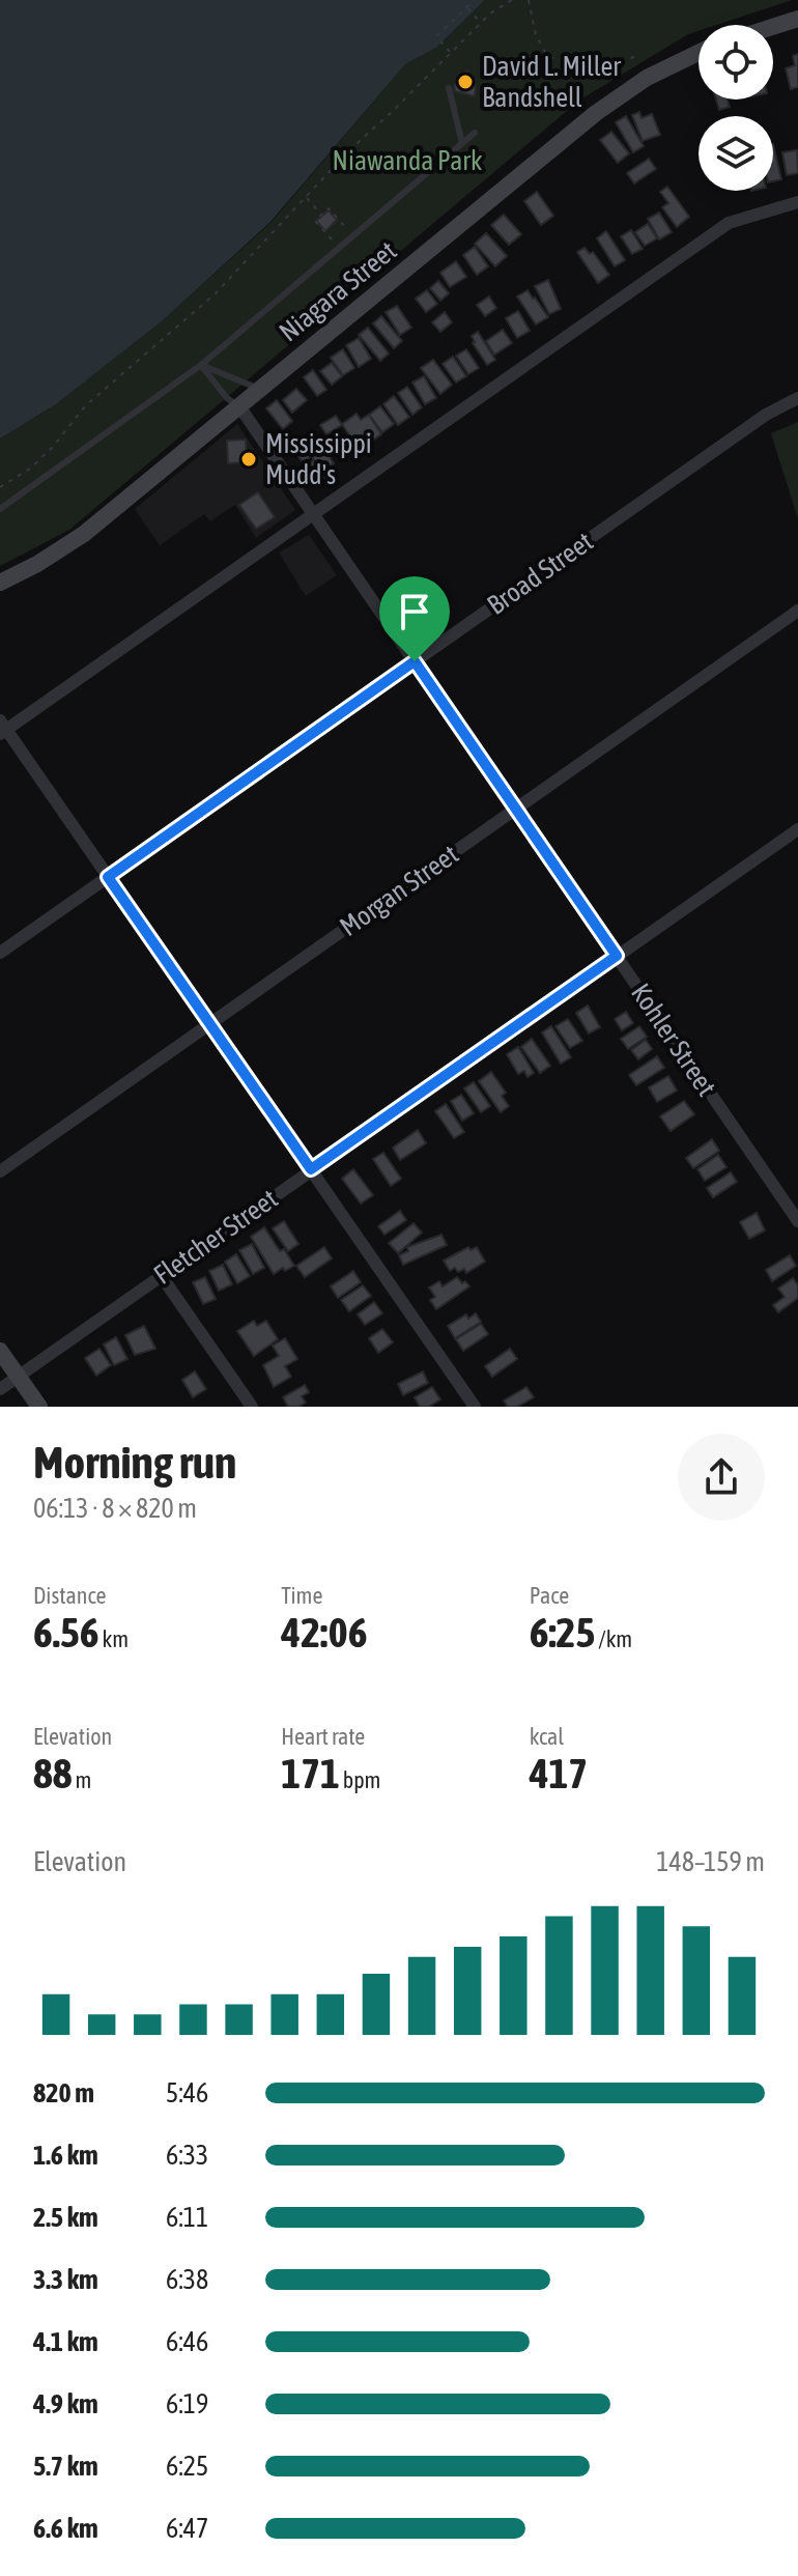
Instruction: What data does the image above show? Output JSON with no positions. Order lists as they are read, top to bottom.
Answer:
{
  "streets": {
    "main road": ["Niagara Street"],
    "street": [
      "Broad Street",
      "Morgan Street",
      "Kohler Street",
      "Fletcher Street"
    ]
  },
  "crossings": [
    ["Niagara Street", "Kohler Street"],
    ["Broad Street", "Kohler Street"],
    ["Morgan Street", "Kohler Street"],
    ["Kohler Street", "Fletcher Street"]
  ],
  "parks": ["Niawanda Park"],
  "places": ["David L. Miller Bandshell", "Mississippi Mudd's"],
  "page": {
    "heading": ["Morning run", "06:13 · 8 × 820 m"],
    "stats": [
      ["Distance", "6.56 km"],
      ["Time", "42:06"],
      ["Pace", "6:25 /km"],
      ["Elevation", "88 m"],
      ["Heart rate", "171 bpm"],
      ["kcal", "417"]
    ],
    "chart": ["Elevation", "148–159 m"],
    "list": [
      {
        "name": "820 m",
        "note": "5:46"
      },
      {
        "name": "1.6 km",
        "note": "6:33"
      },
      {
        "name": "2.5 km",
        "note": "6:11"
      },
      {
        "name": "3.3 km",
        "note": "6:38"
      },
      {
        "name": "4.1 km",
        "note": "6:46"
      },
      {
        "name": "4.9 km",
        "note": "6:19"
      },
      {
        "name": "5.7 km",
        "note": "6:25"
      },
      {
        "name": "6.6 km",
        "note": "6:47"
      }
    ]
  }
}
